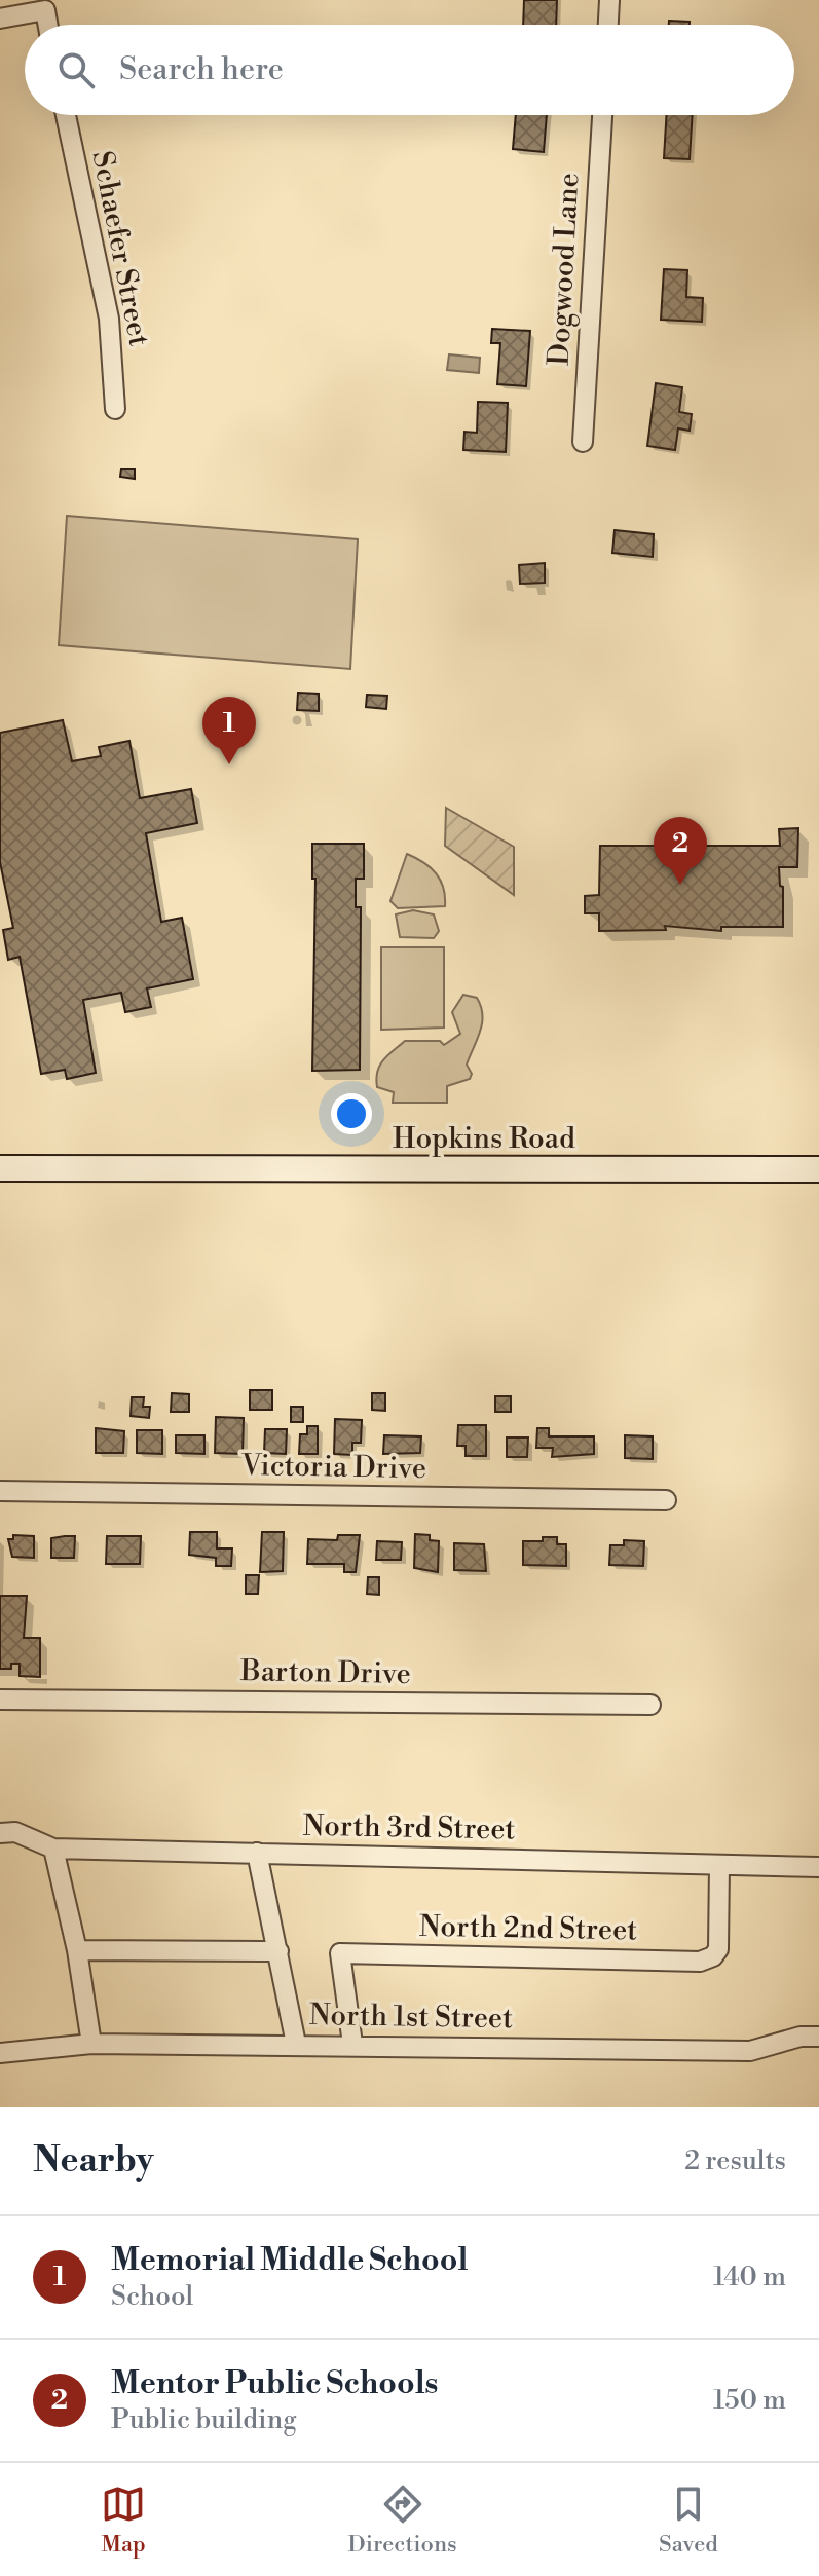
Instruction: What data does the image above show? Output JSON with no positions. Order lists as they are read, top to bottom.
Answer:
{
  "streets": {
    "street": [
      "Schaefer Street",
      "Dogwood Lane",
      "Hopkins Road",
      "Victoria Drive",
      "Barton Drive",
      "North 3rd Street",
      "North 2nd Street",
      "North 1st Street"
    ]
  },
  "crossings": [
    ["North 3rd Street", "North 2nd Street"],
    ["North 2nd Street", "North 1st Street"]
  ],
  "page": {
    "search": "Search here",
    "pins": ["1", "2"],
    "heading": ["Nearby", "2 results"],
    "list": [
      {
        "mark": "1",
        "name": "Memorial Middle School",
        "note": "School",
        "value": "140 m"
      },
      {
        "mark": "2",
        "name": "Mentor Public Schools",
        "note": "Public building",
        "value": "150 m"
      }
    ],
    "nav": ["Map", "Directions", "Saved"]
  }
}
